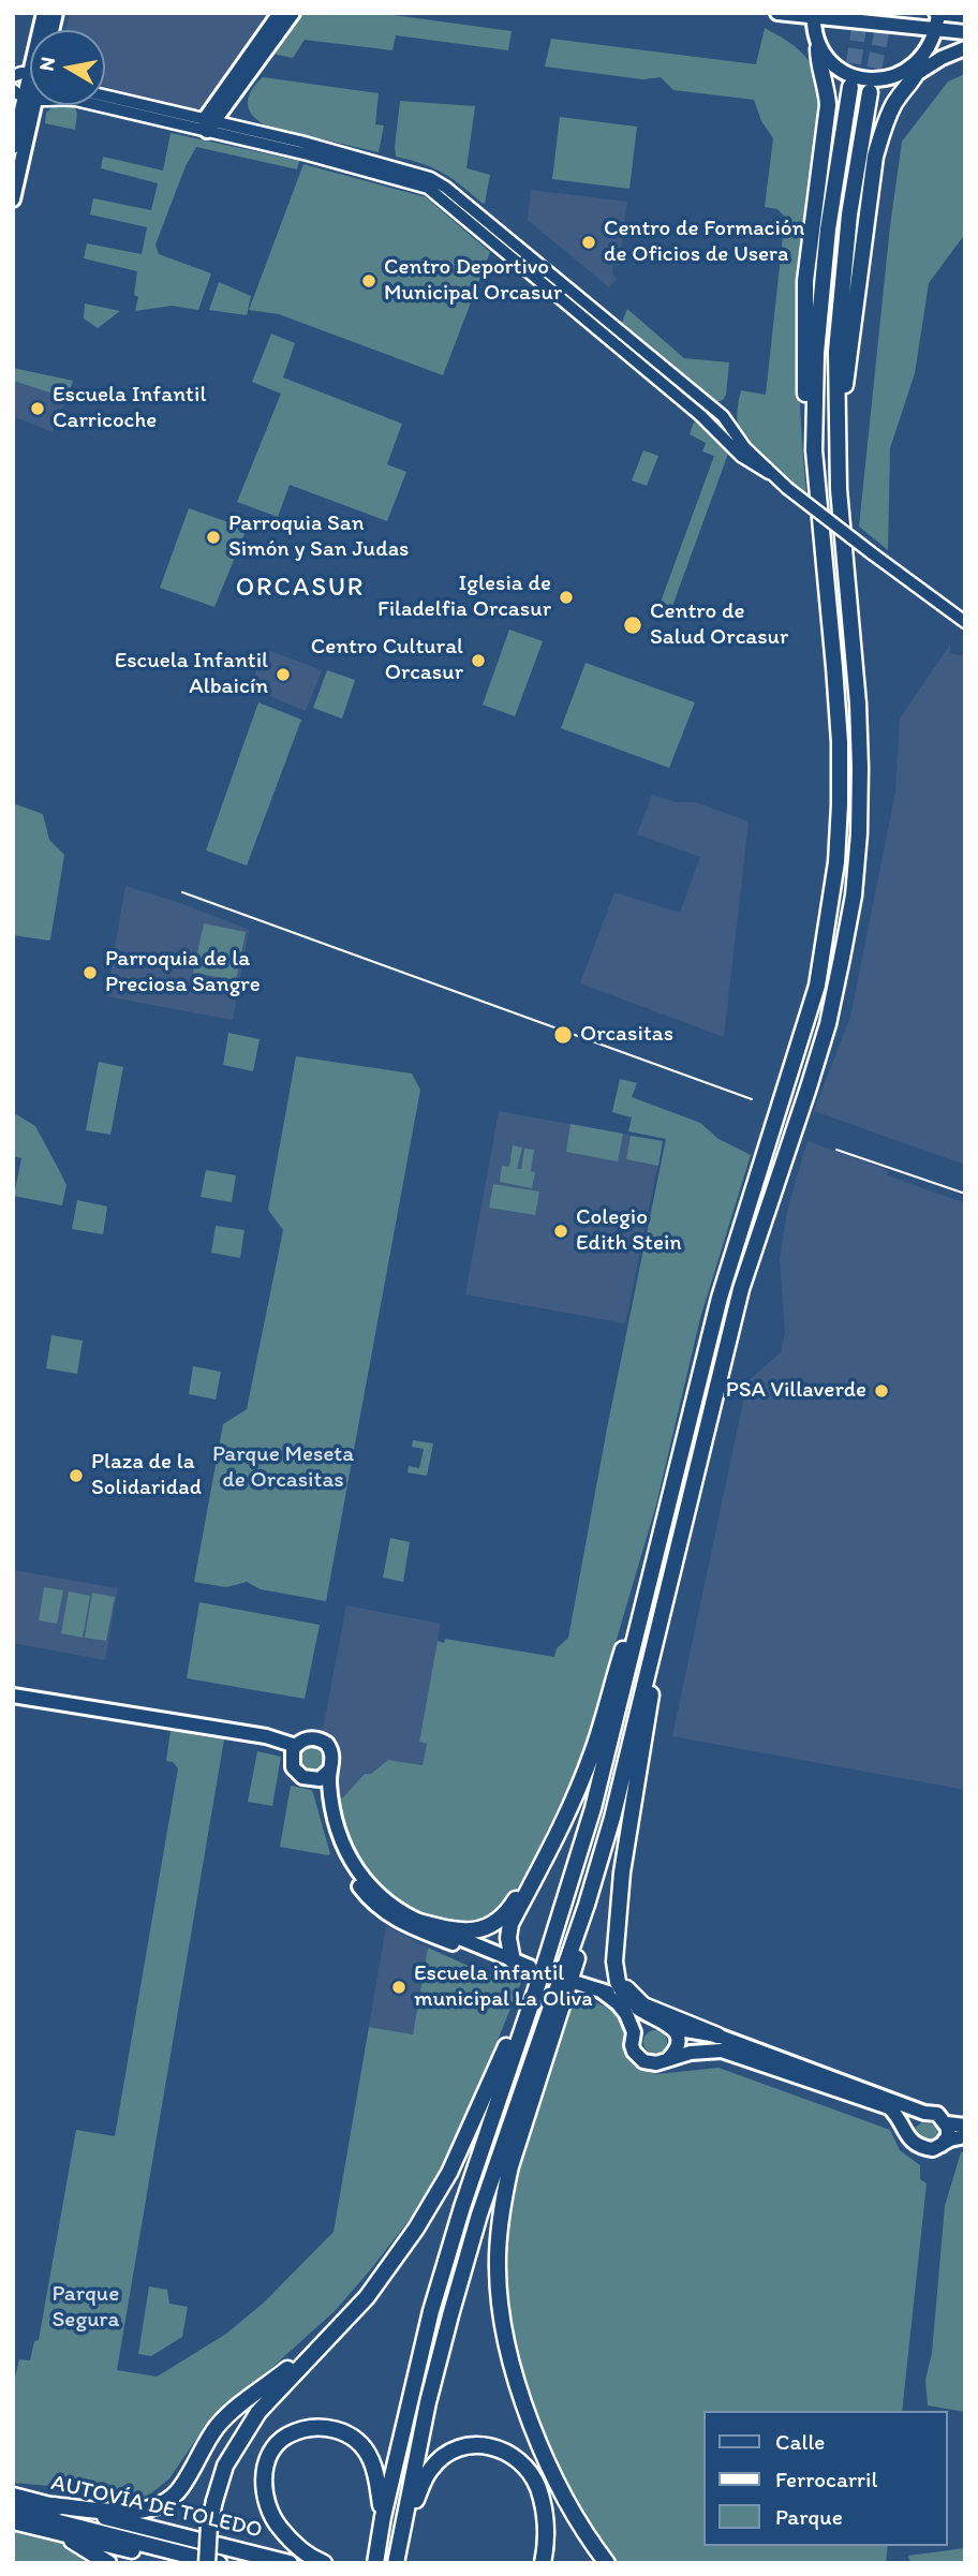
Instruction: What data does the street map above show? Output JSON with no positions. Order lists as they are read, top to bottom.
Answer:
{
  "streets": {
    "highway": ["AUTOVÍA DE TOLEDO"]
  },
  "districts": ["ORCASUR"],
  "parks": ["Parque Meseta de Orcasitas", "Parque Segura"],
  "places": [
    "Centro de Formación de Oficios de Usera",
    "Centro Deportivo Municipal Orcasur",
    "Escuela Infantil Carricoche",
    "Parroquia San Simón y San Judas",
    "Iglesia de Filadelfia Orcasur",
    "Centro de Salud Orcasur",
    "Centro Cultural Orcasur",
    "Escuela Infantil Albaicín",
    "Parroquia de la Preciosa Sangre",
    "Orcasitas",
    "Colegio Edith Stein",
    "PSA Villaverde",
    "Plaza de la Solidaridad",
    "Escuela infantil municipal La Oliva"
  ],
  "legend": ["Calle", "Ferrocarril", "Parque"],
  "north": "left"
}
